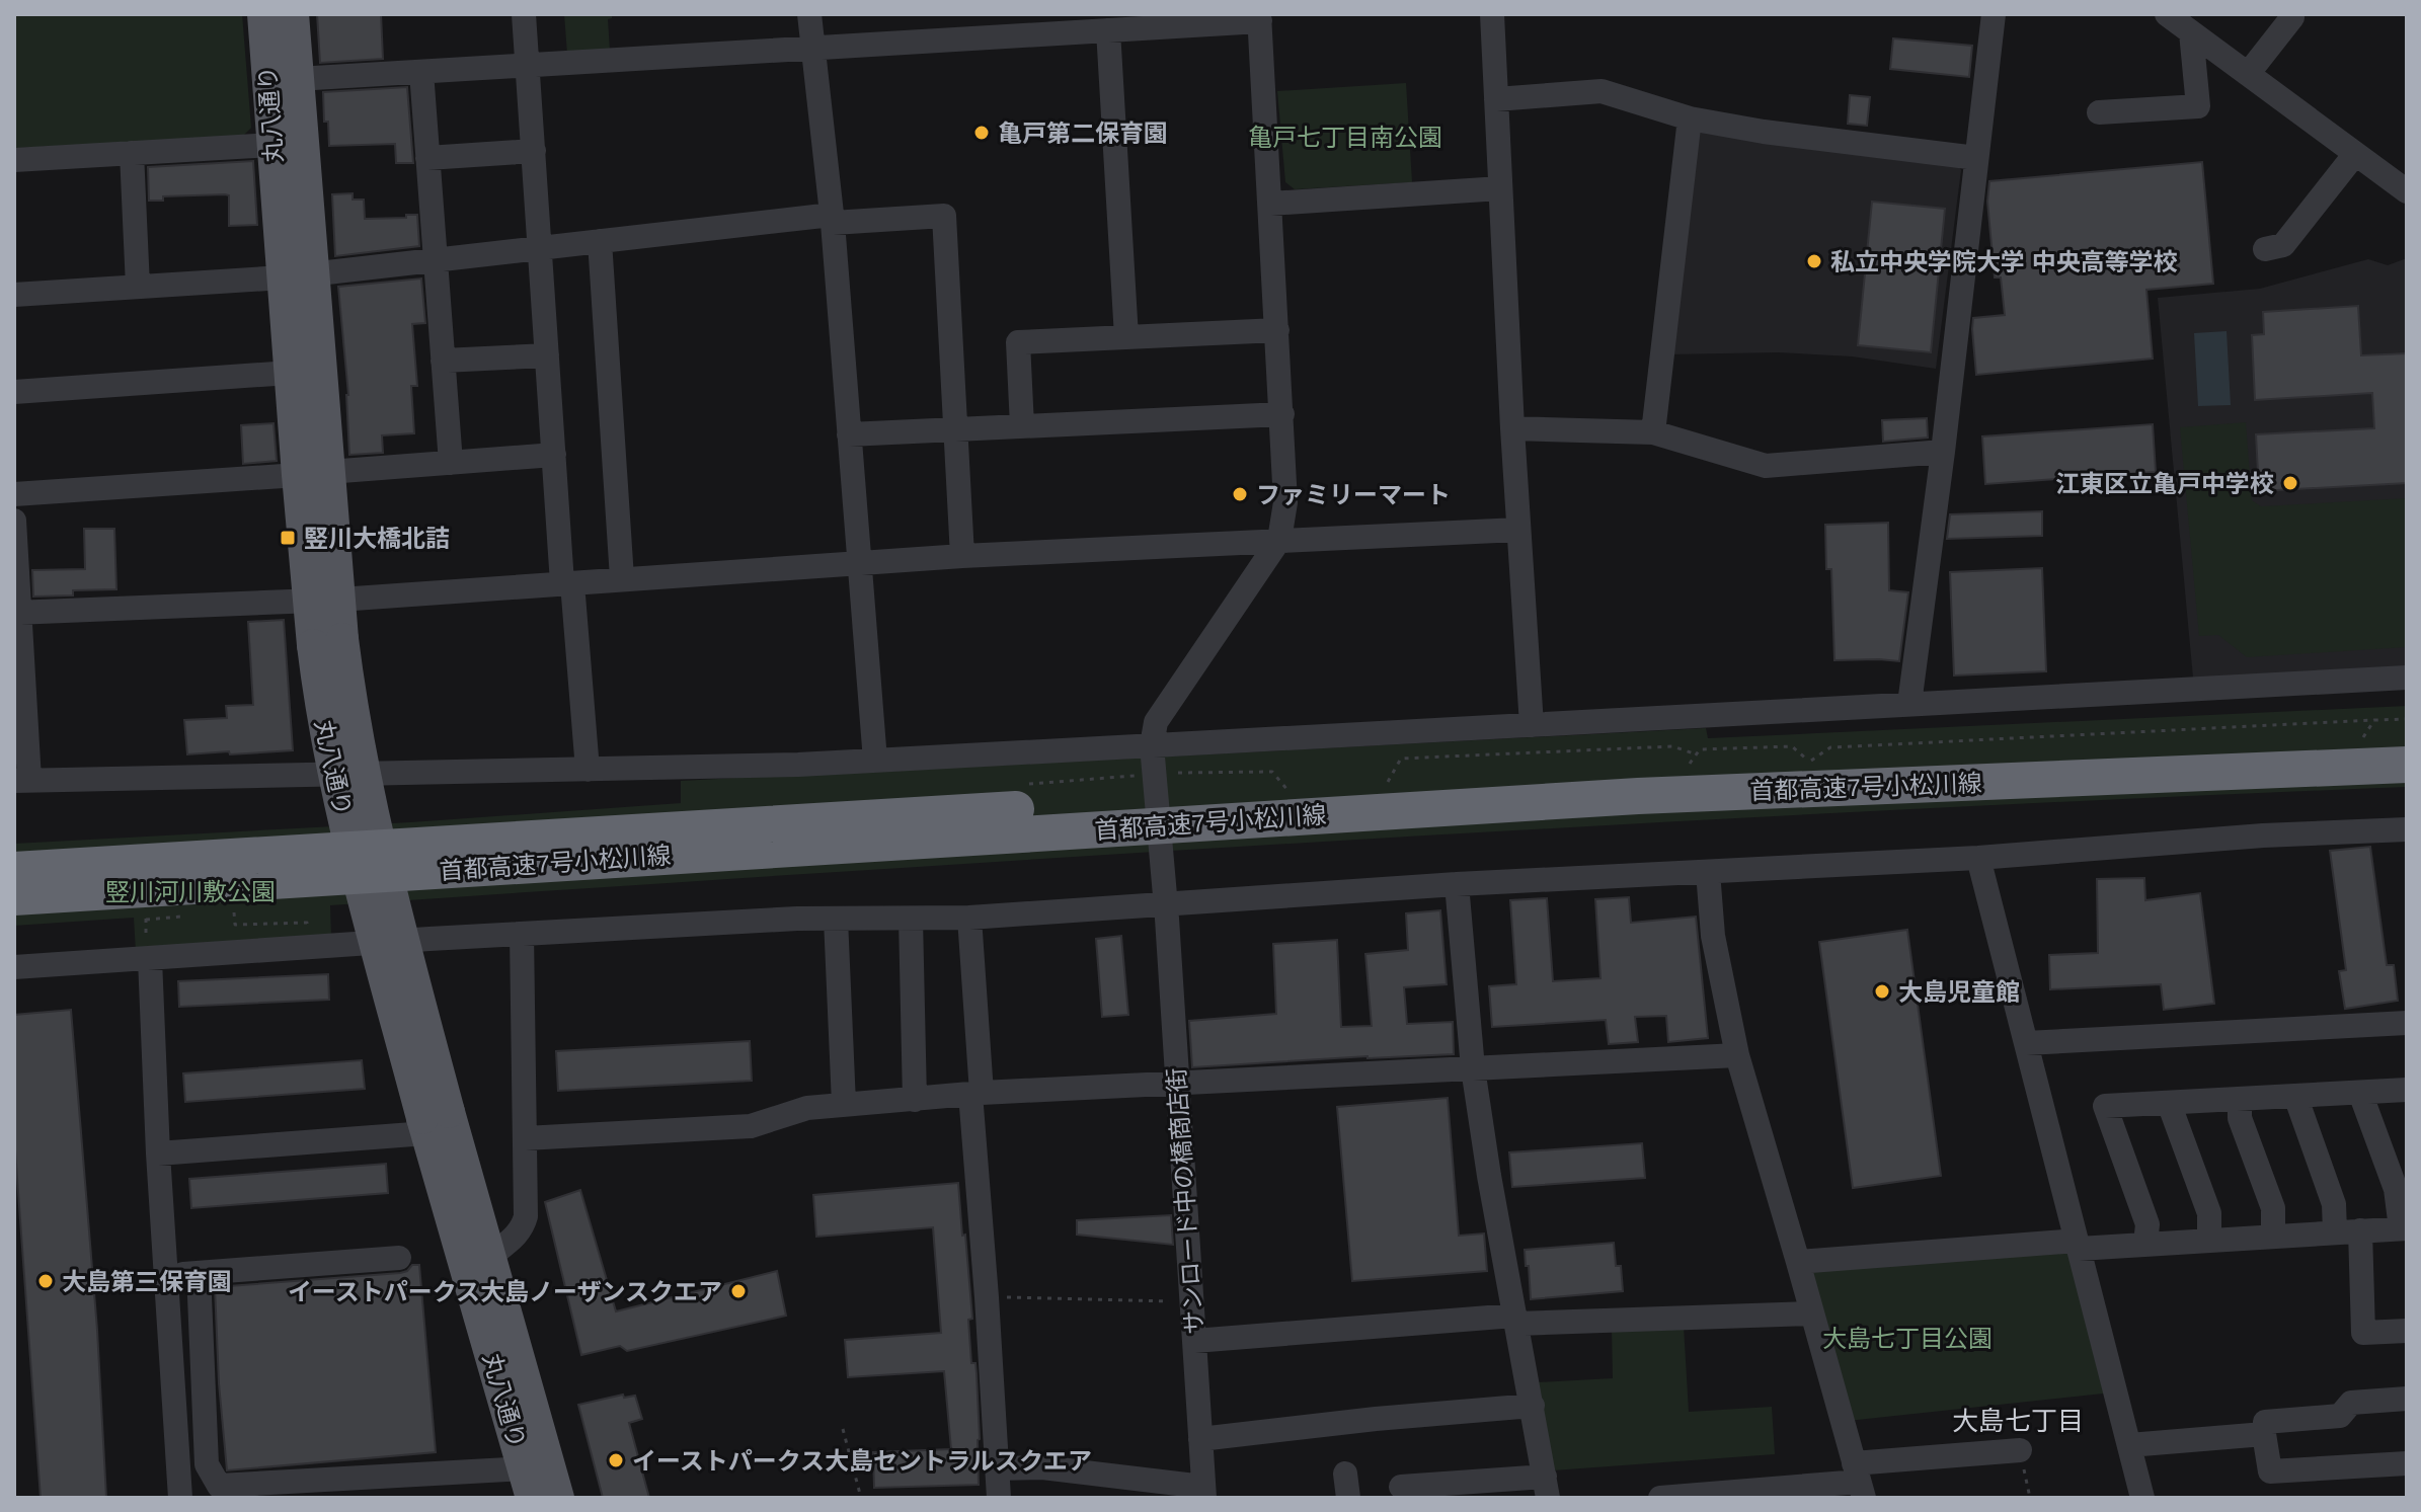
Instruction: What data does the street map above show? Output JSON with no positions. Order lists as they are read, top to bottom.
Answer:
{
  "streets": {
    "highway": ["首都高速7号小松川線"],
    "main road": ["丸八通り"],
    "street": ["サンロード中の橋商店街"]
  },
  "districts": ["大島七丁目"],
  "parks": ["亀戸七丁目南公園", "竪川河川敷公園", "大島七丁目公園"],
  "places": {
    "other": [
      "亀戸第二保育園",
      "私立中央学院大学 中央高等学校",
      "江東区立亀戸中学校",
      "ファミリーマート",
      "大島児童館",
      "大島第三保育園",
      "イーストパークス大島ノーザンスクエア",
      "イーストパークス大島セントラルスクエア"
    ],
    "transit": ["竪川大橋北詰"]
  }
}
